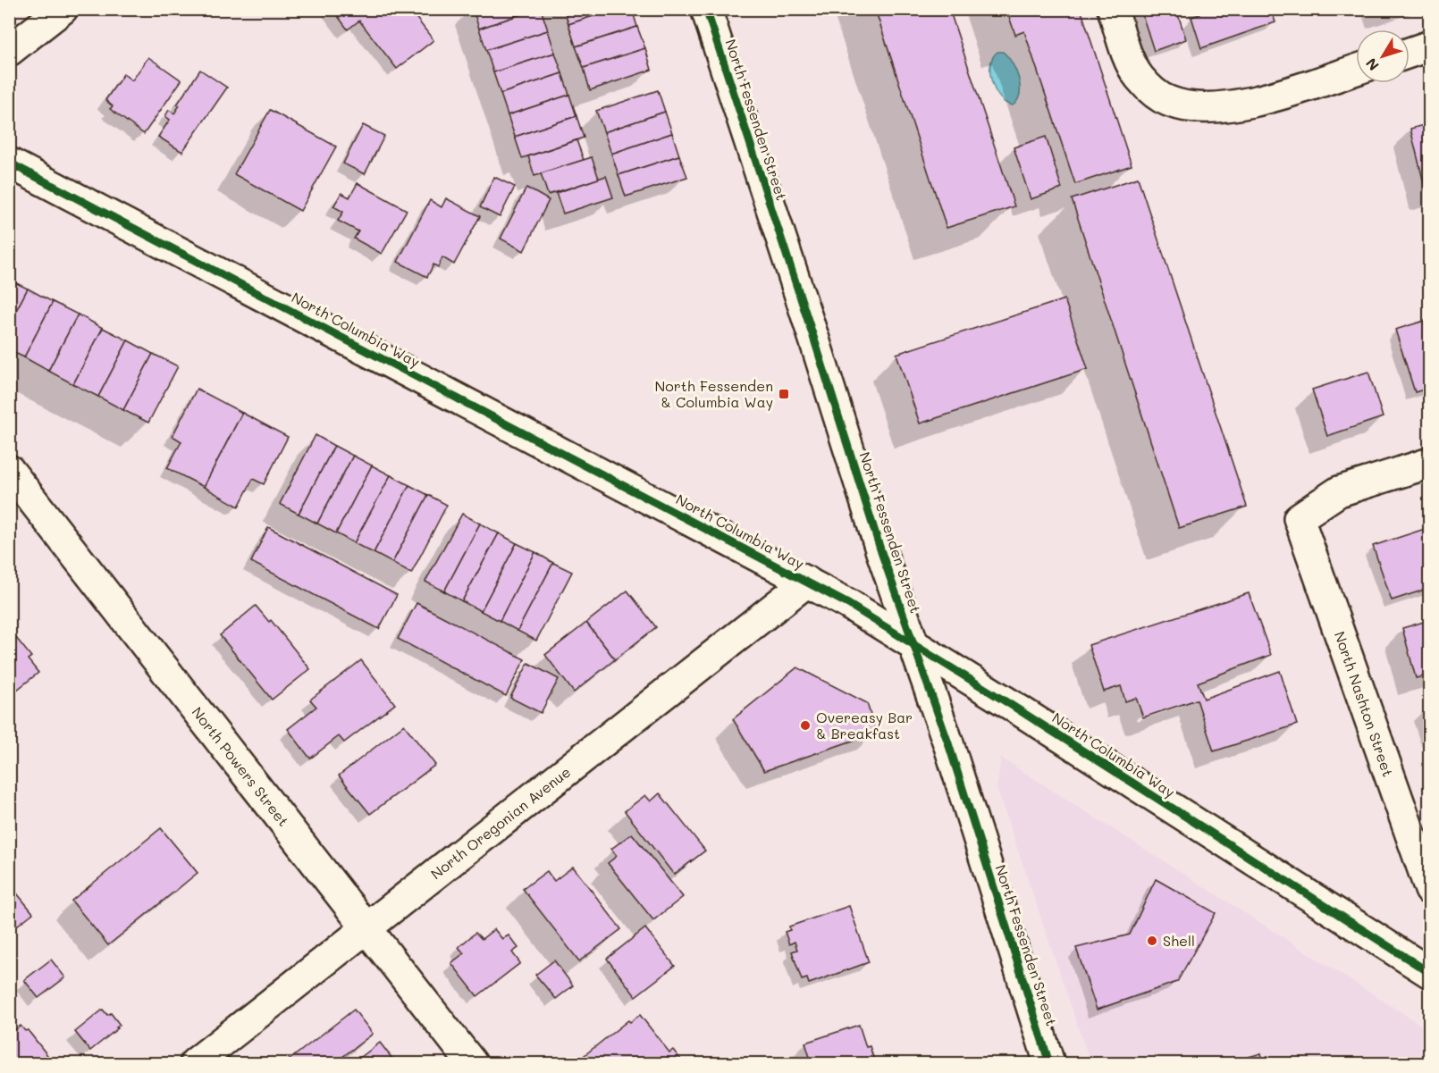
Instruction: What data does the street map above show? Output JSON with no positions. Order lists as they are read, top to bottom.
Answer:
{
  "streets": {
    "street": [
      "North Fessenden Street",
      "North Columbia Way",
      "North Nashton Street",
      "North Powers Street",
      "North Oregonian Avenue"
    ]
  },
  "crossings": [
    ["North Fessenden Street", "North Columbia Way"],
    ["North Columbia Way", "North Oregonian Avenue"],
    ["North Powers Street", "North Oregonian Avenue"]
  ],
  "places": {
    "transit": ["North Fessenden & Columbia Way"],
    "other": ["Overeasy Bar & Breakfast", "Shell"]
  },
  "north": "bottom left"
}
